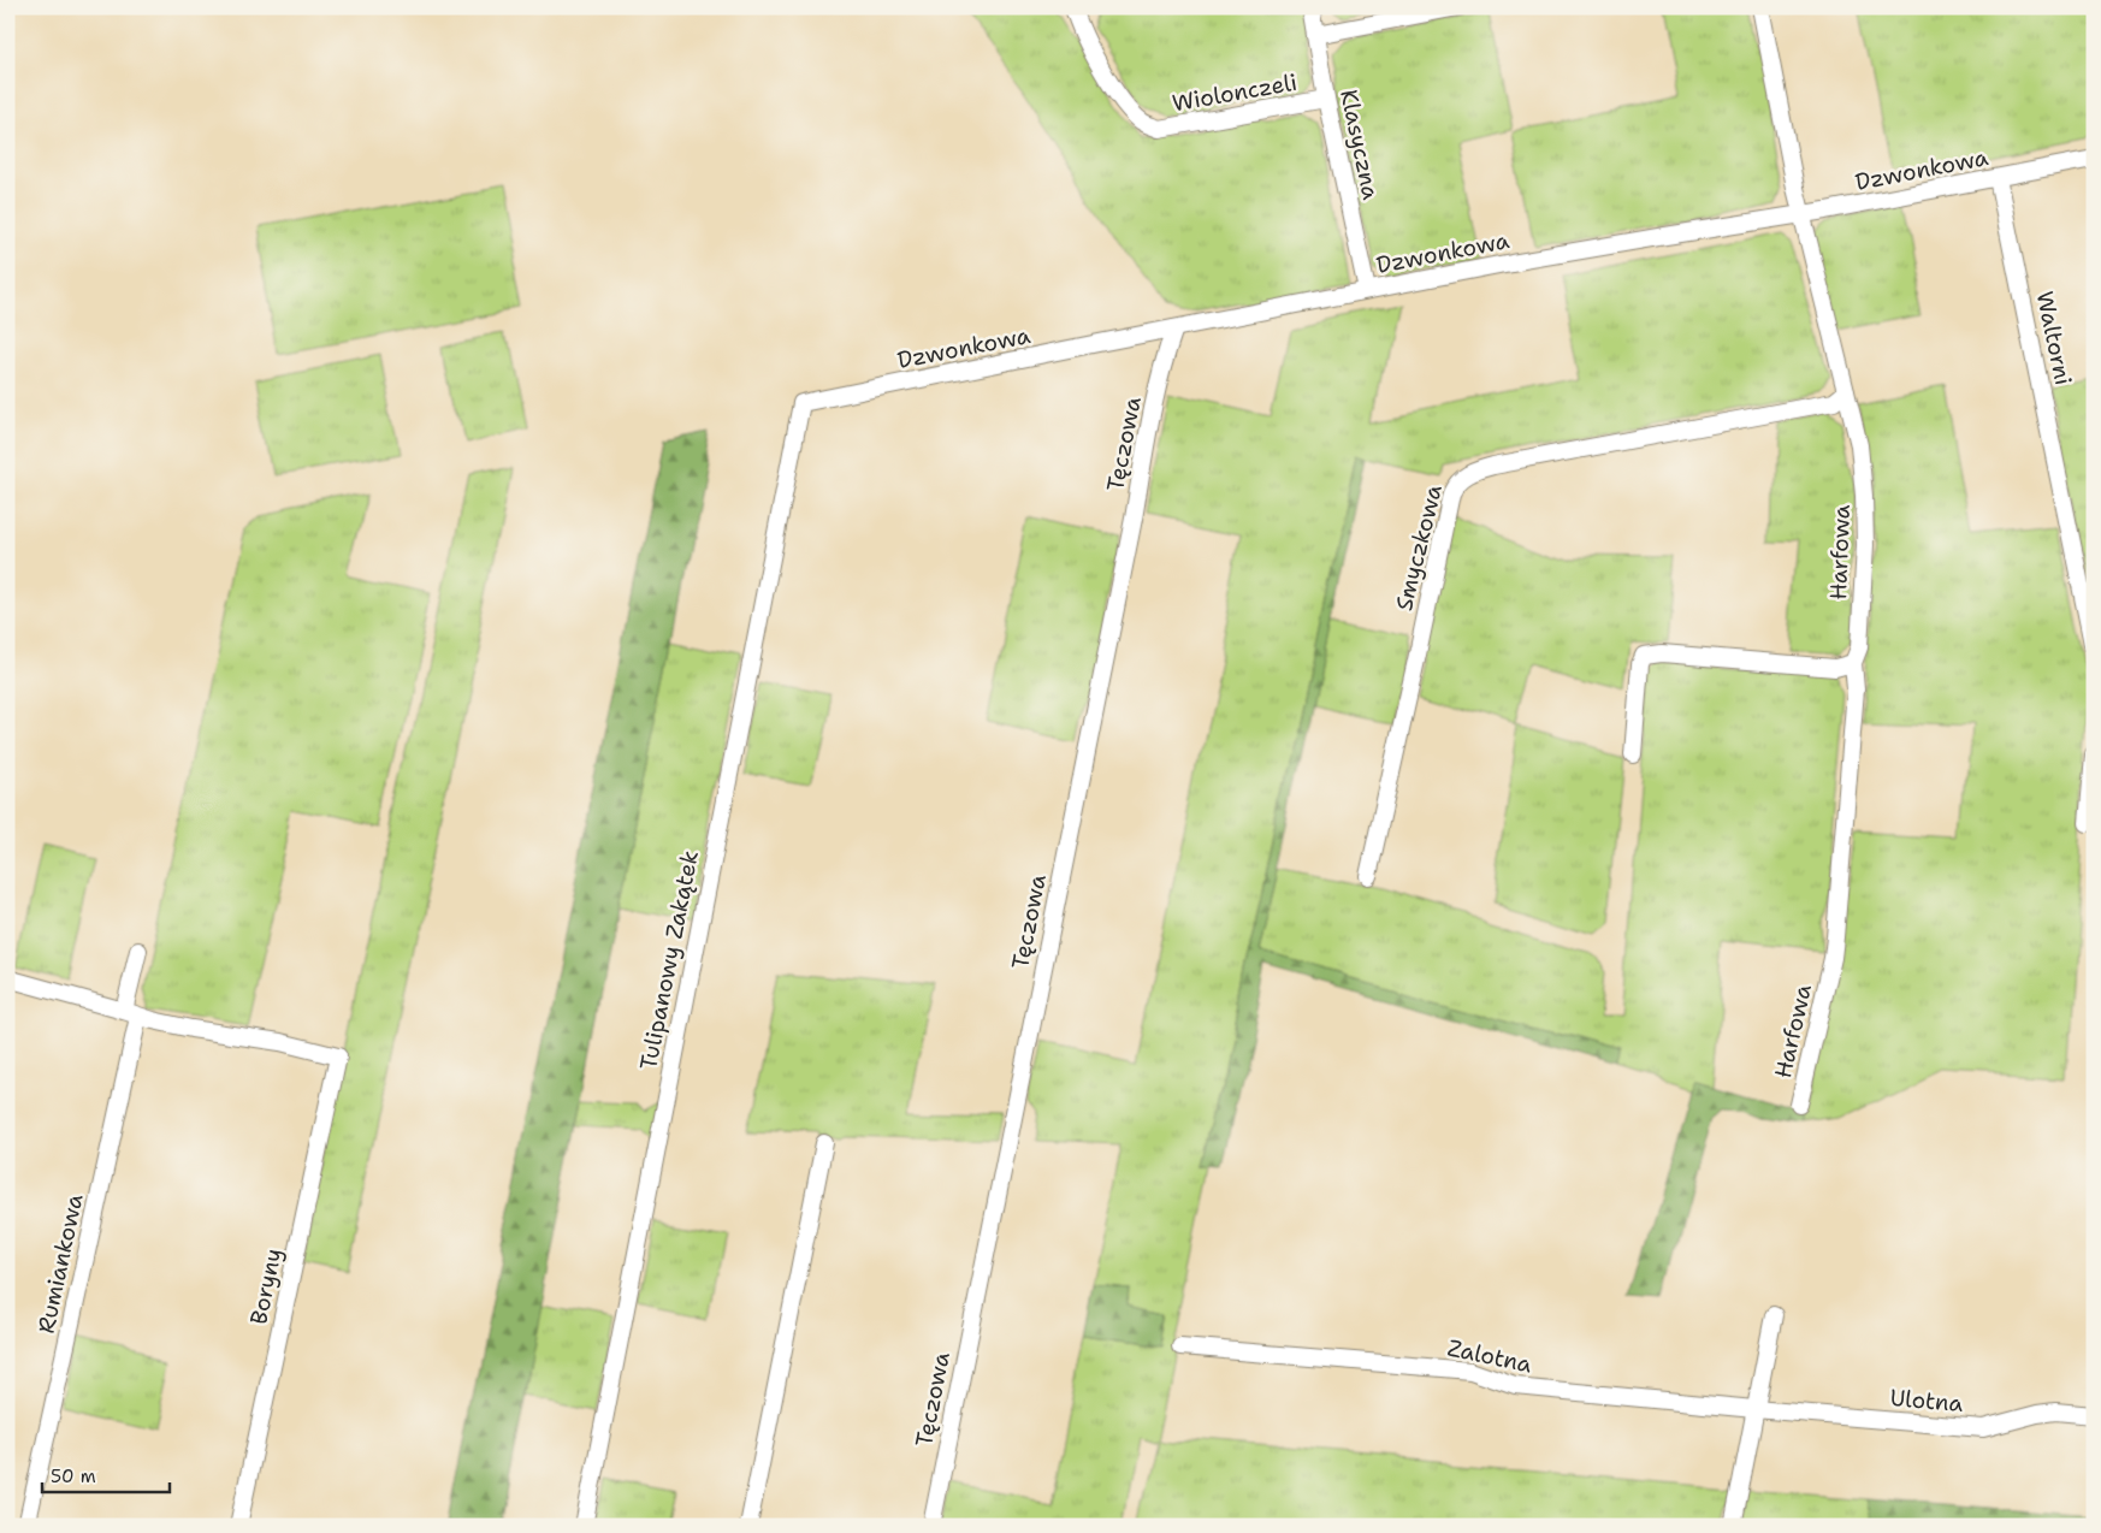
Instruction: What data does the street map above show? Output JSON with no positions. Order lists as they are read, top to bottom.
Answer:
{
  "streets": {
    "street": [
      "Wiolonczeli",
      "Klasyczna",
      "Dzwonkowa",
      "Waltorni",
      "Tęczowa",
      "Smyczkowa",
      "Harfowa",
      "Tulipanowy Zakątek",
      "Rumiankowa",
      "Boryny",
      "Zalotna",
      "Ulotna"
    ]
  },
  "crossings": [
    ["Wiolonczeli", "Klasyczna"],
    ["Klasyczna", "Dzwonkowa"],
    ["Dzwonkowa", "Waltorni"],
    ["Dzwonkowa", "Tęczowa"],
    ["Dzwonkowa", "Harfowa"],
    ["Dzwonkowa", "Tulipanowy Zakątek"],
    ["Smyczkowa", "Harfowa"],
    ["Rumiankowa", "Boryny"],
    ["Zalotna", "Ulotna"]
  ],
  "scale_bar": "50 m"
}
